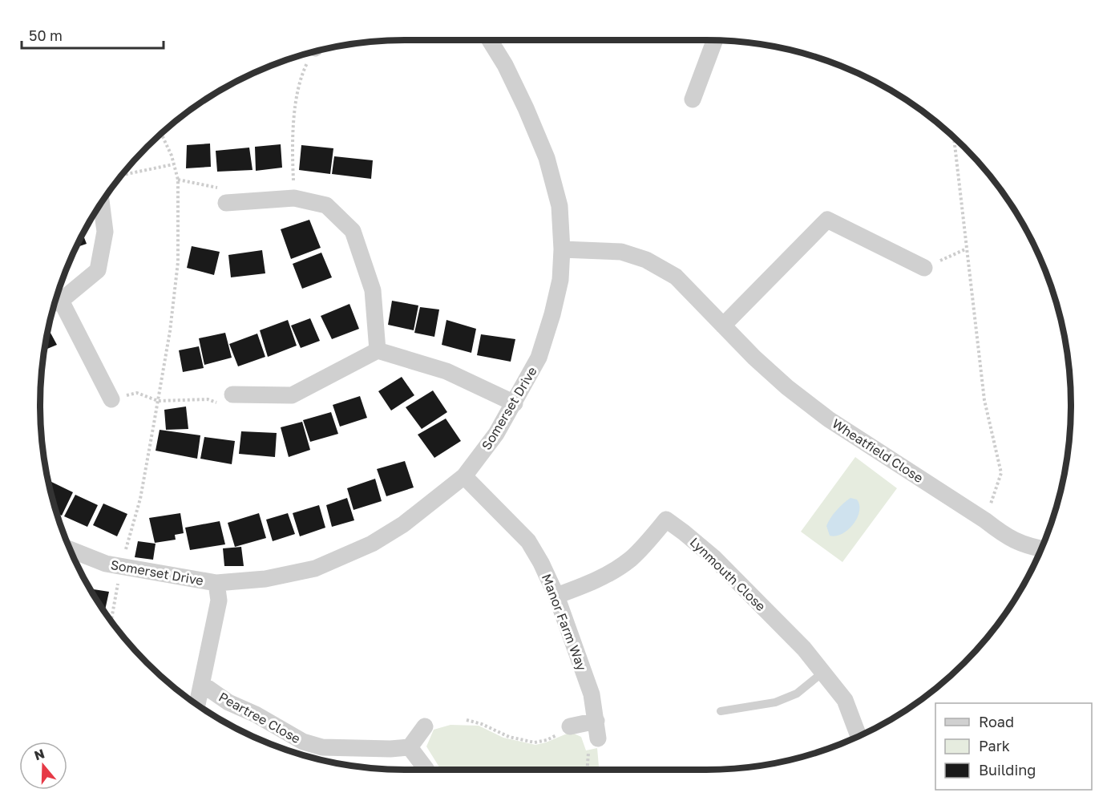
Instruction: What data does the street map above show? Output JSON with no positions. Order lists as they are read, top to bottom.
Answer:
{
  "streets": {
    "street": [
      "Somerset Drive",
      "Wheatfield Close",
      "Lynmouth Close",
      "Manor Farm Way",
      "Peartree Close"
    ]
  },
  "crossings": [
    ["Somerset Drive", "Wheatfield Close"],
    ["Somerset Drive", "Manor Farm Way"],
    ["Somerset Drive", "Peartree Close"],
    ["Lynmouth Close", "Manor Farm Way"]
  ],
  "legend": ["Road", "Park", "Building"],
  "scale_bar": "50 m",
  "north": "top"
}
